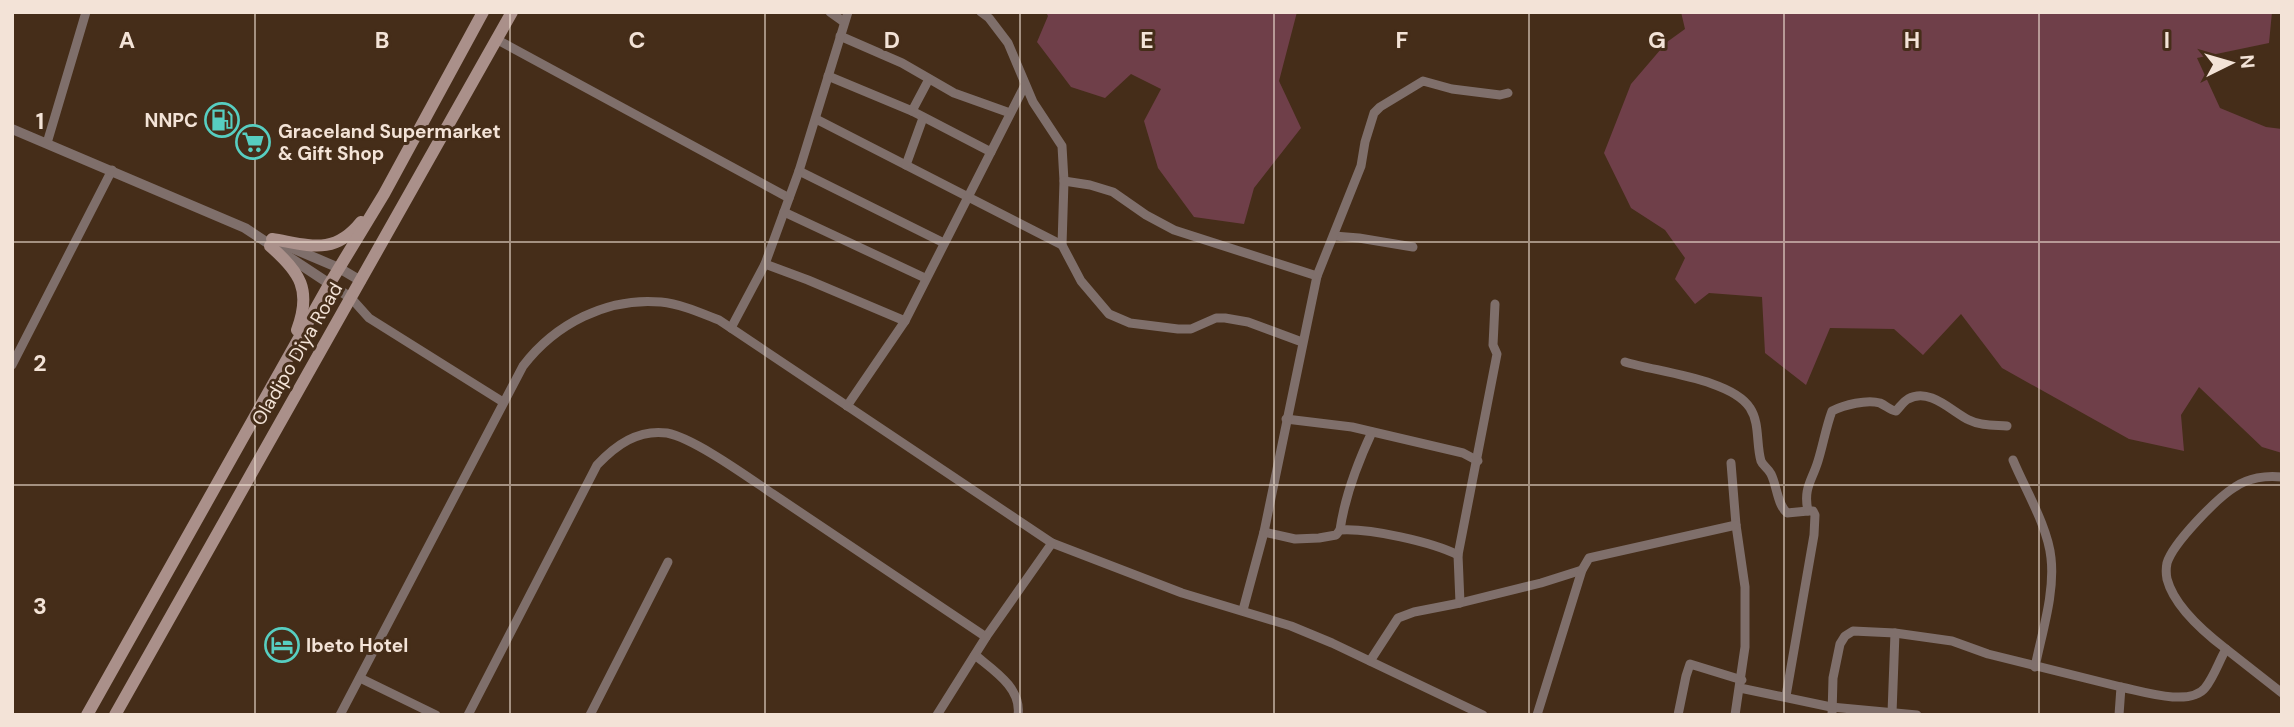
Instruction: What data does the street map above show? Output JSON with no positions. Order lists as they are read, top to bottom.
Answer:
{
  "streets": {
    "main road": ["Oladipo Diya Road"]
  },
  "places": {
    "fuel station": ["NNPC"],
    "supermarket": ["Graceland Supermarket & Gift Shop"],
    "hotel": ["Ibeto Hotel"]
  },
  "north": "right",
  "grid": {
    "columns": [
      "A",
      "B",
      "C",
      "D",
      "E",
      "F",
      "G",
      "H",
      "I"
    ],
    "rows": ["1", "2", "3"]
  }
}
